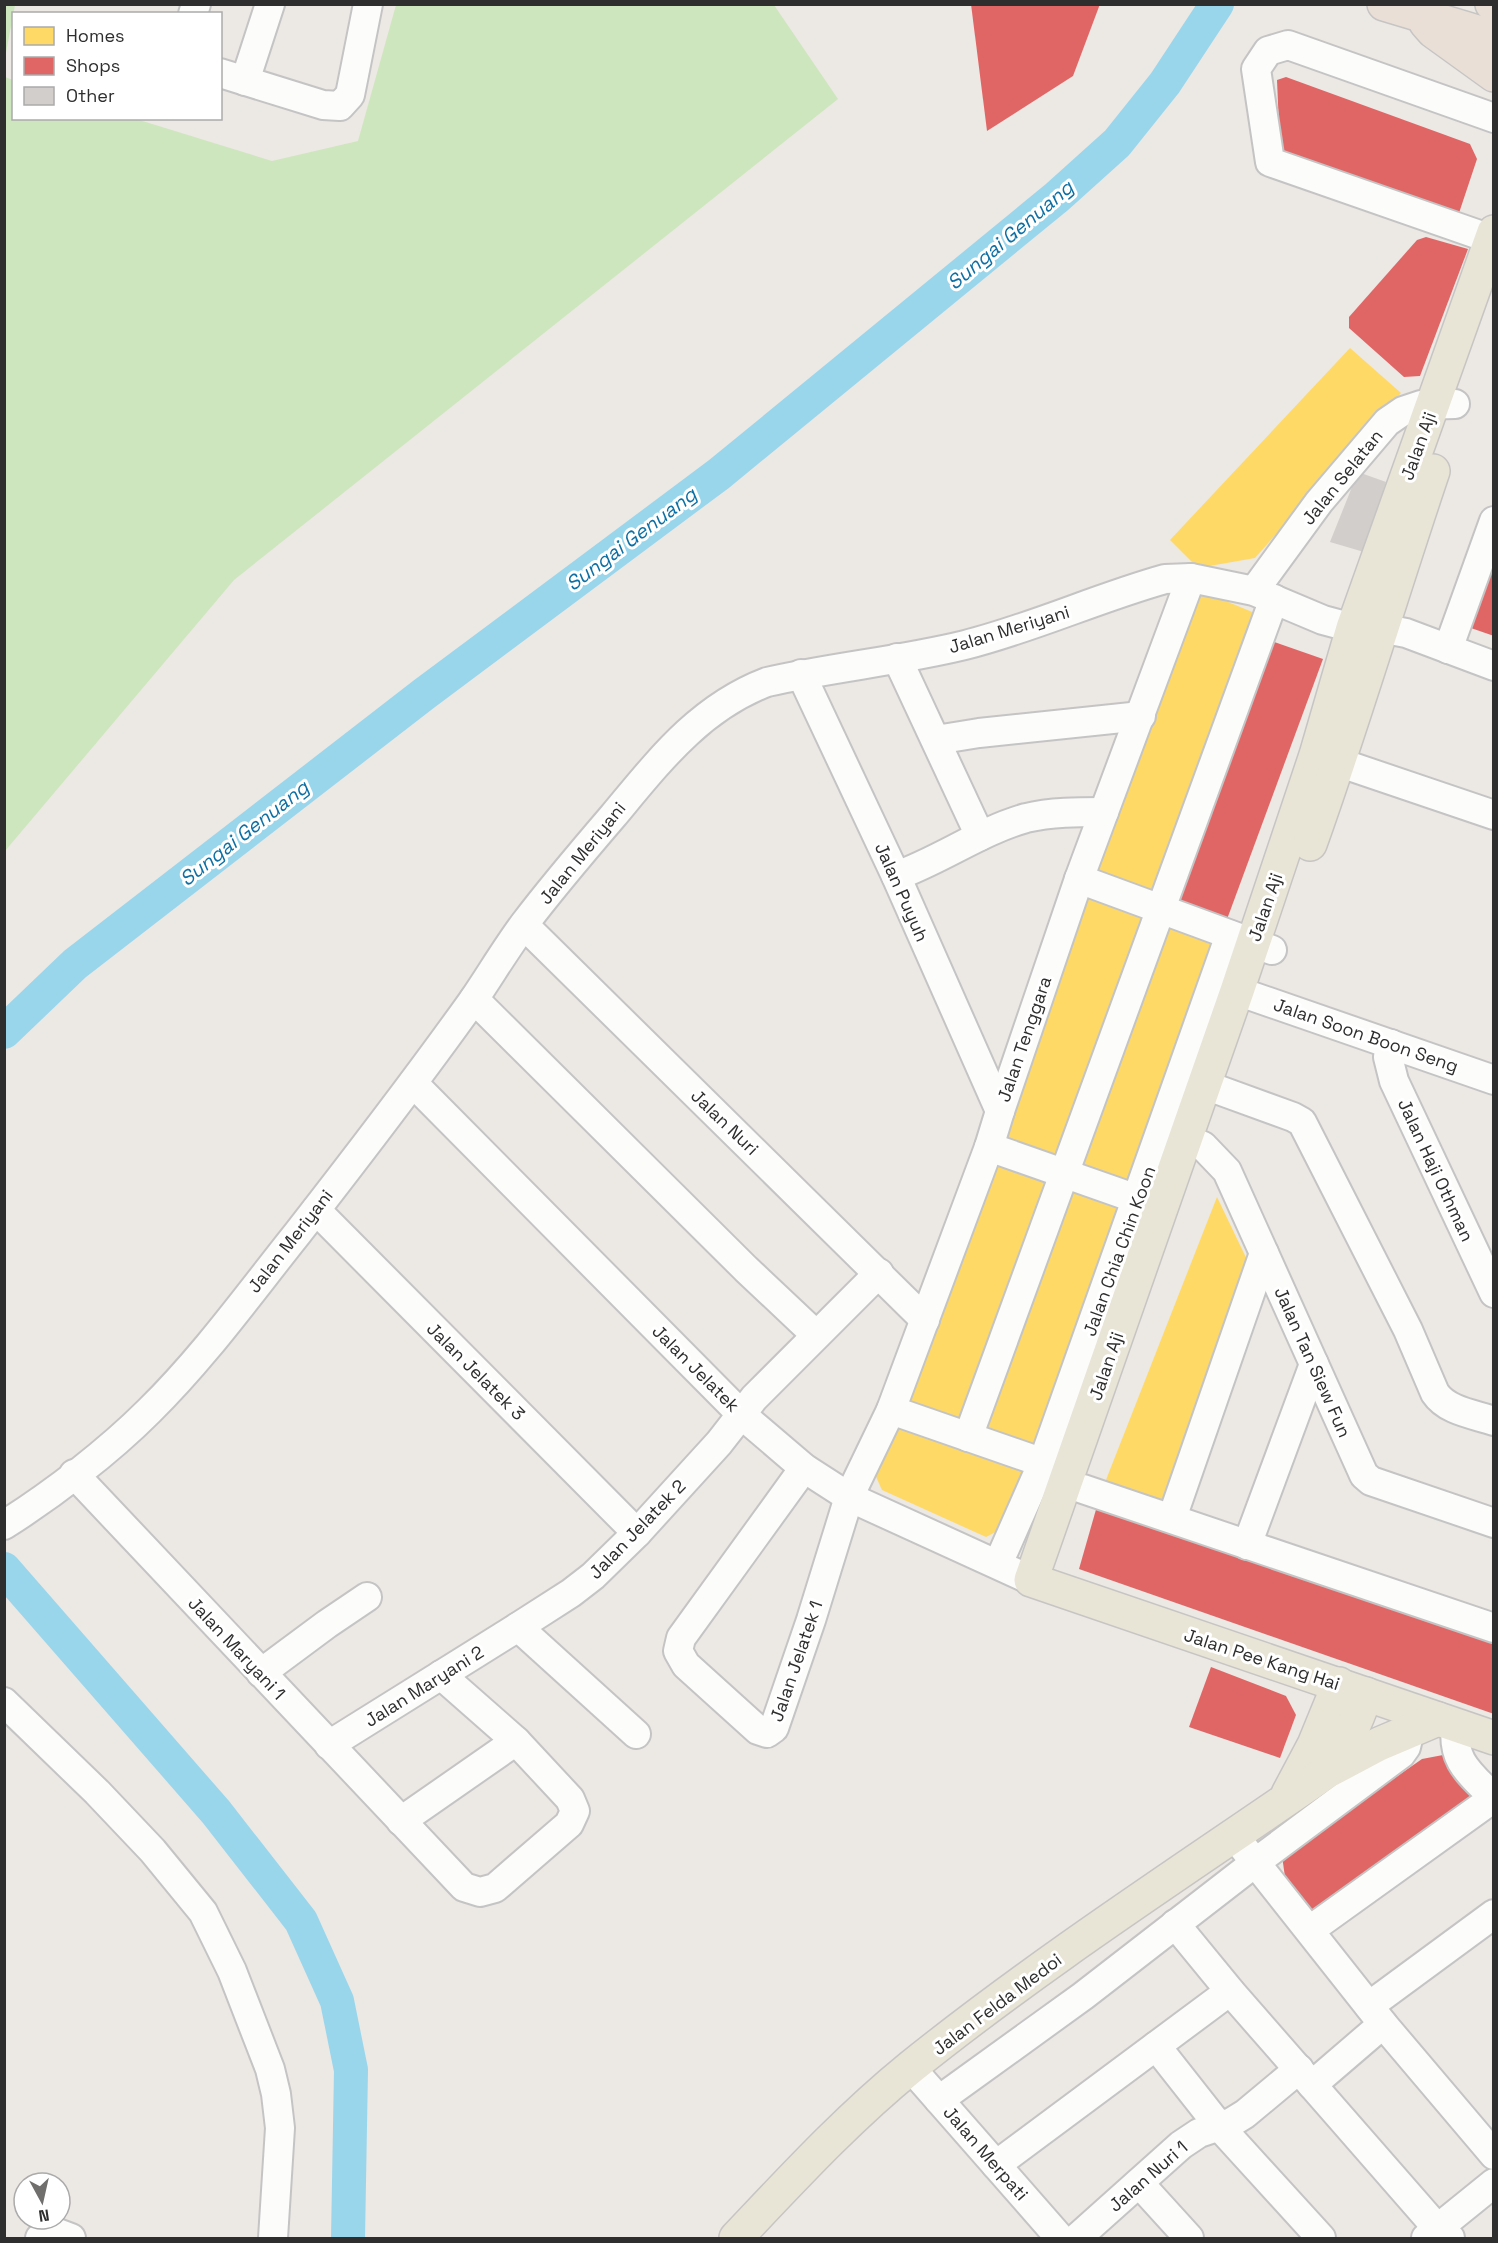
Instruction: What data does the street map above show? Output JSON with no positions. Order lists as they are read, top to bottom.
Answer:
{
  "streets": {
    "main road": ["Jalan Aji", "Jalan Pee Kang Hai", "Jalan Felda Medoi"],
    "street": [
      "Jalan Selatan",
      "Jalan Meriyani",
      "Jalan Puyuh",
      "Jalan Soon Boon Seng",
      "Jalan Tenggara",
      "Jalan Nuri",
      "Jalan Haji Othman",
      "Jalan Chia Chin Koon",
      "Jalan Tan Siew Fun",
      "Jalan Jelatek",
      "Jalan Jelatek 3",
      "Jalan Jelatek 2",
      "Jalan Maryani 1",
      "Jalan Jelatek 1",
      "Jalan Maryani 2",
      "Jalan Merpati",
      "Jalan Nuri 1"
    ]
  },
  "crossings": [
    ["Jalan Aji", "Jalan Selatan"],
    ["Jalan Aji", "Jalan Meriyani"],
    ["Jalan Aji", "Jalan Soon Boon Seng"],
    ["Jalan Aji", "Jalan Chia Chin Koon"],
    ["Jalan Aji", "Jalan Tan Siew Fun"],
    ["Jalan Aji", "Jalan Jelatek"],
    ["Jalan Aji", "Jalan Pee Kang Hai"],
    ["Jalan Selatan", "Jalan Meriyani"],
    ["Jalan Meriyani", "Jalan Puyuh"],
    ["Jalan Meriyani", "Jalan Tenggara"],
    ["Jalan Meriyani", "Jalan Nuri"],
    ["Jalan Meriyani", "Jalan Jelatek"],
    ["Jalan Meriyani", "Jalan Jelatek 3"],
    ["Jalan Meriyani", "Jalan Maryani 1"],
    ["Jalan Puyuh", "Jalan Tenggara"],
    ["Jalan Soon Boon Seng", "Jalan Haji Othman"],
    ["Jalan Tenggara", "Jalan Nuri"],
    ["Jalan Tenggara", "Jalan Jelatek"],
    ["Jalan Tenggara", "Jalan Jelatek 1"],
    ["Jalan Nuri", "Jalan Jelatek 2"],
    ["Jalan Chia Chin Koon", "Jalan Jelatek"],
    ["Jalan Jelatek", "Jalan Jelatek 2"],
    ["Jalan Jelatek", "Jalan Pee Kang Hai"],
    ["Jalan Jelatek", "Jalan Jelatek 1"],
    ["Jalan Jelatek 3", "Jalan Jelatek 2"],
    ["Jalan Jelatek 2", "Jalan Maryani 2"],
    ["Jalan Maryani 1", "Jalan Maryani 2"],
    ["Jalan Felda Medoi", "Jalan Merpati"]
  ],
  "water": ["Sungai Genuang"],
  "legend": ["Homes", "Shops", "Other"],
  "north": "bottom"
}
